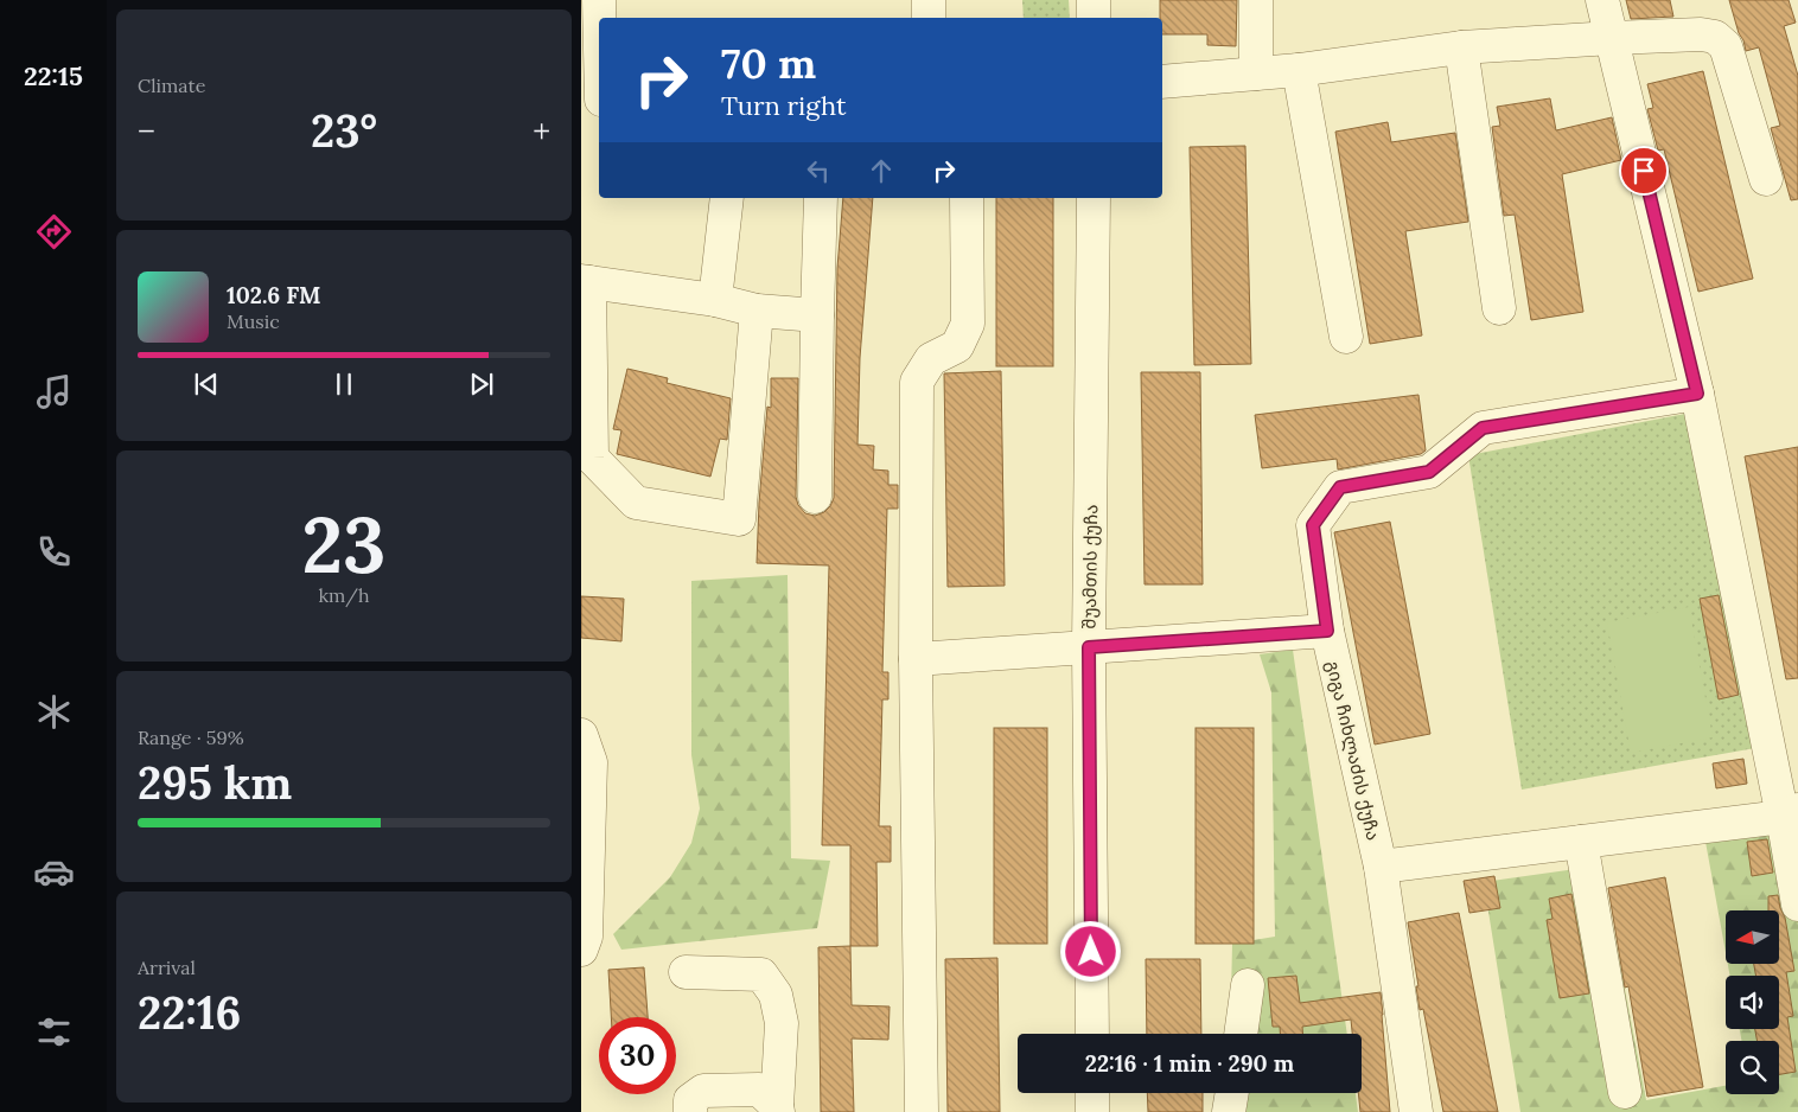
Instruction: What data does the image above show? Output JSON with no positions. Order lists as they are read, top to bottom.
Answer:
{
  "streets": {
    "street": ["შუამთის ქუჩა", "გიგა ჩიხლაძის ქუჩა"]
  },
  "north": "left",
  "page": {
    "tabs": "22:15",
    "tile": [
      "Climate",
      ["23", "km/h"],
      ["Range · 59%", "295 km"],
      ["Arrival", "22:16"]
    ],
    "turn": ["70 m", "Turn right"],
    "heat": ["−", "23°", "+"],
    "song": ["102.6 FM", "Music"],
    "limit": "30",
    "trip": "22:16 · 1 min · 290 m"
  }
}
